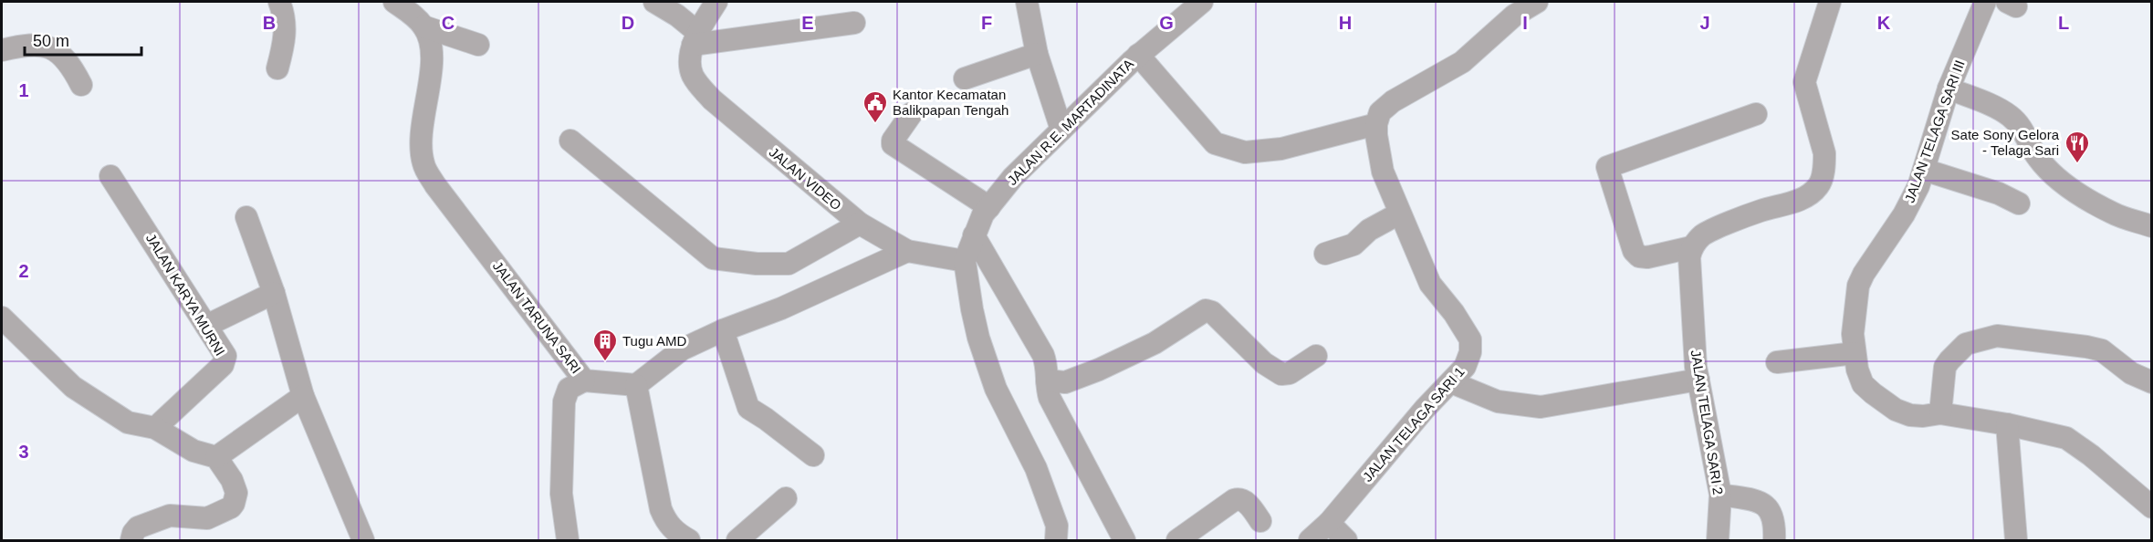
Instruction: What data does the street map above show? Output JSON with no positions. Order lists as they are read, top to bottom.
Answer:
{
  "streets": {
    "street": [
      "JALAN R.E. MARTADINATA",
      "JALAN TELAGA SARI III",
      "JALAN VIDEO",
      "JALAN KARYA MURNI",
      "JALAN TARUNA SARI",
      "JALAN TELAGA SARI 2",
      "JALAN TELAGA SARI 1"
    ]
  },
  "crossings": [
    ["JALAN R.E. MARTADINATA", "JALAN VIDEO"]
  ],
  "places": {
    "public building": ["Kantor Kecamatan Balikpapan Tengah"],
    "restaurant": ["Sate Sony Gelora - Telaga Sari"],
    "building": ["Tugu AMD"]
  },
  "scale_bar": "50 m",
  "grid": {
    "columns": [
      "B",
      "C",
      "D",
      "E",
      "F",
      "G",
      "H",
      "I",
      "J",
      "K",
      "L"
    ],
    "rows": ["1", "2", "3"]
  }
}
